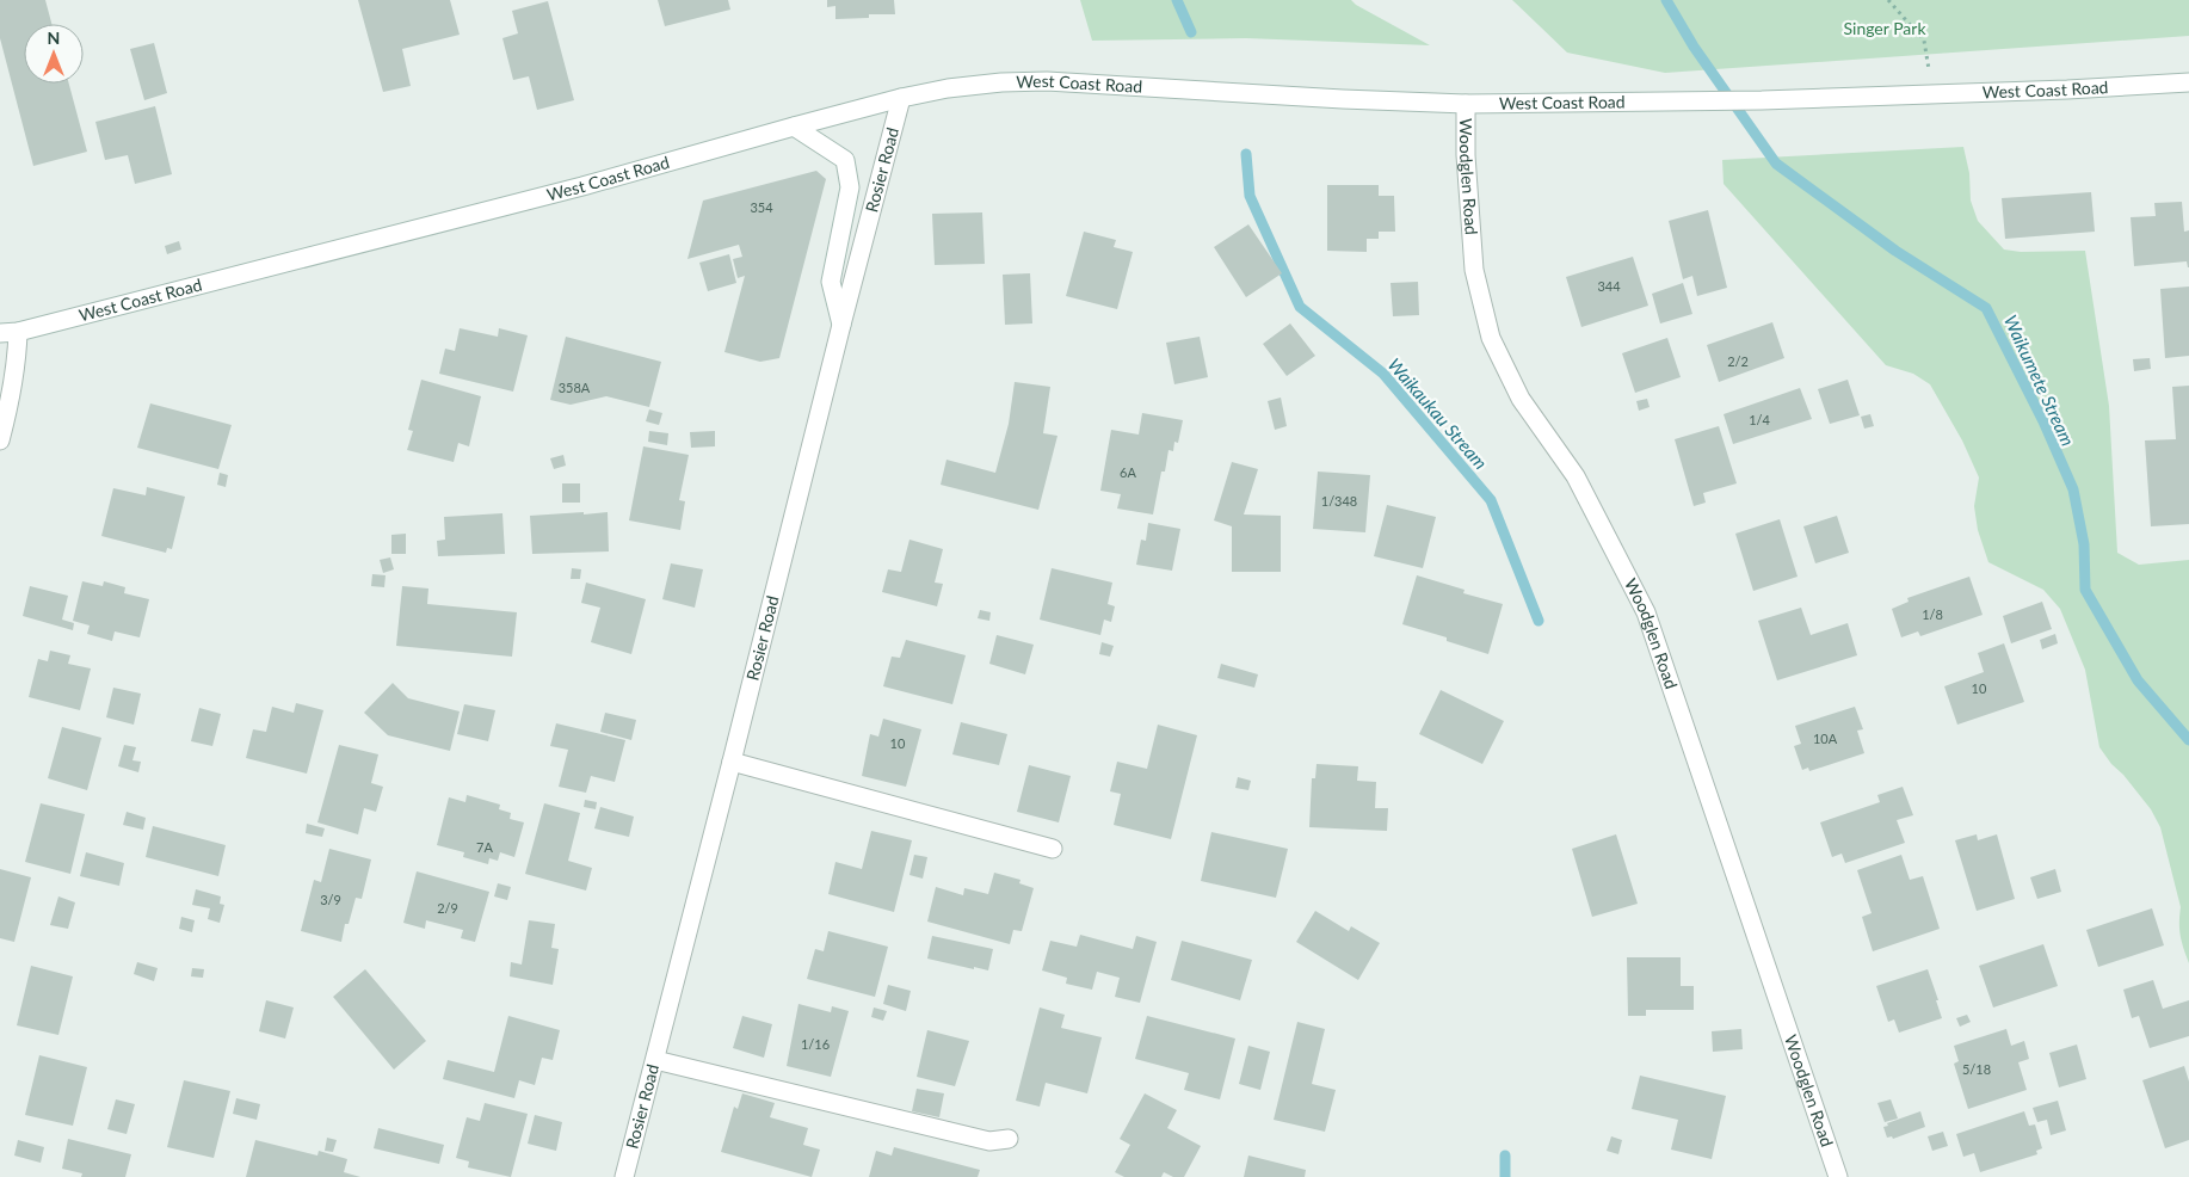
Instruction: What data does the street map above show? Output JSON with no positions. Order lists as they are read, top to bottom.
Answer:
{
  "streets": {
    "main road": ["West Coast Road", "Rosier Road", "Woodglen Road"]
  },
  "crossings": [
    ["West Coast Road", "Rosier Road"],
    ["West Coast Road", "Woodglen Road"]
  ],
  "water": ["Waikumete Stream", "Waikaukau Stream"],
  "parks": ["Singer Park"],
  "house_numbers": [
    "354",
    "344",
    "2/2",
    "358A",
    "1/4",
    "6A",
    "1/348",
    "1/8",
    "10",
    "10A",
    "10",
    "7A",
    "3/9",
    "2/9",
    "1/16",
    "5/18"
  ],
  "north": "top"
}
